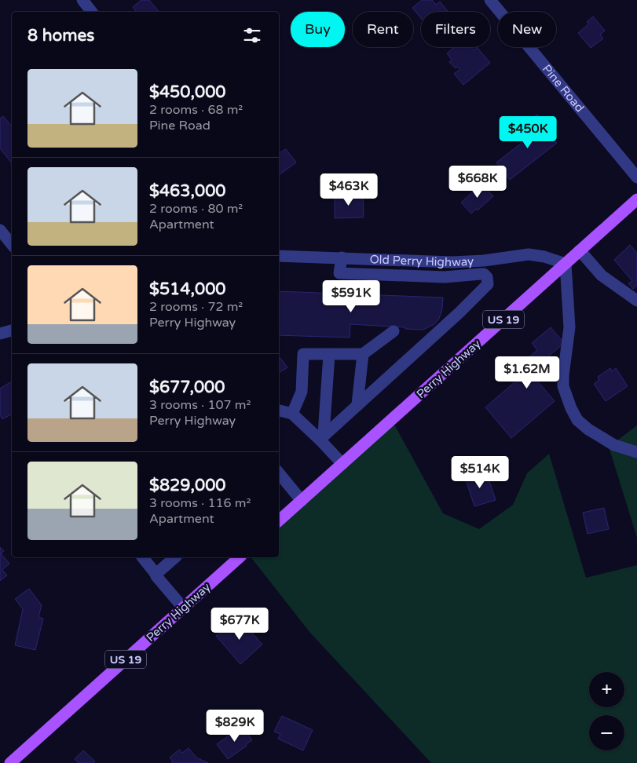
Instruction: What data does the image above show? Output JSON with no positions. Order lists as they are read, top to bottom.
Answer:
{
  "streets": {
    "main road": ["US 19", "Perry Highway"],
    "street": ["Pine Road", "Old Perry Highway"]
  },
  "crossings": [
    ["Old Perry Highway", "Perry Highway"]
  ],
  "page": {
    "chip": [
      "Buy",
      "Rent",
      "Filters",
      "New"
    ],
    "heading": "8 homes",
    "list": [
      {
        "name": "$450,000",
        "note": "2 rooms · 68 m² · Pine Road"
      },
      {
        "name": "$463,000",
        "note": "2 rooms · 80 m² · Apartment"
      },
      {
        "name": "$514,000",
        "note": "2 rooms · 72 m² · Perry Highway"
      },
      {
        "name": "$677,000",
        "note": "3 rooms · 107 m² · Perry Highway"
      },
      {
        "name": "$829,000",
        "note": "3 rooms · 116 m² · Apartment"
      }
    ],
    "price": [
      "$450K",
      "$668K",
      "$463K",
      "$591K",
      "$1.62M",
      "$514K",
      "$677K",
      "$829K"
    ],
    "map_buttons": ["+", "−"]
  }
}
